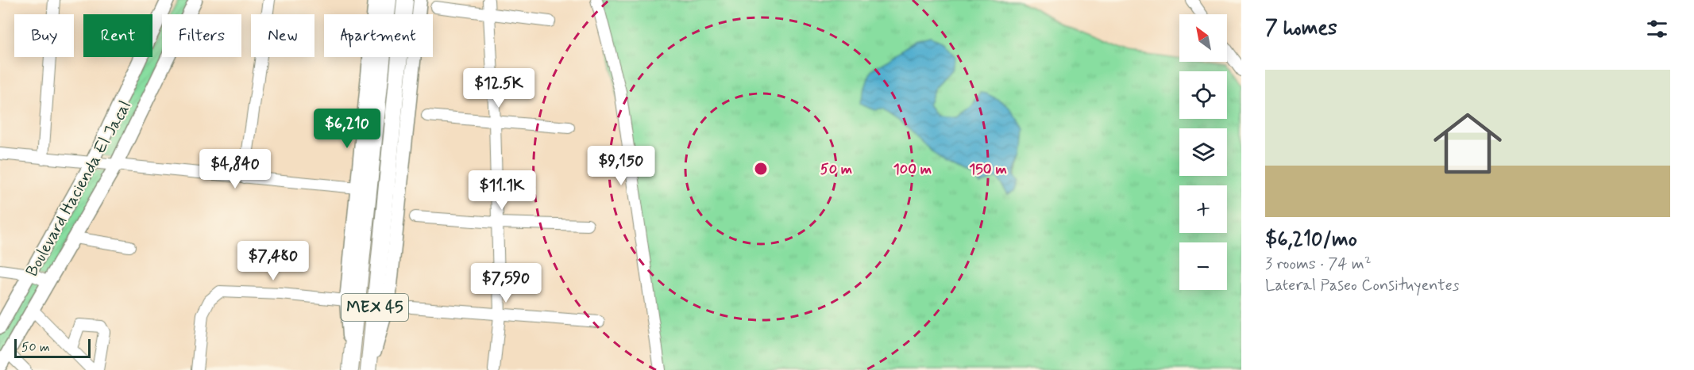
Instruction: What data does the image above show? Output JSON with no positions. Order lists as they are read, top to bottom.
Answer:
{
  "streets": {
    "highway": ["MEX 45"],
    "main road": ["Boulevard Hacienda El Jacal"]
  },
  "scale_bar": "50 m",
  "north": "top left",
  "page": {
    "heading": "7 homes",
    "map_buttons": ["+", "−"],
    "chip": [
      "Buy",
      "Rent",
      "Filters",
      "New",
      "Apartment"
    ],
    "list": [
      {
        "name": "$6,210/mo",
        "note": "3 rooms · 74 m² · Lateral Paseo Consituyentes"
      }
    ],
    "price": [
      "$12.5K",
      "$6,210",
      "$9,150",
      "$4,840",
      "$11.1K",
      "$7,480",
      "$7,590"
    ],
    "scale": "50 m"
  },
  "rings": ["50 m", "100 m", "150 m"]
}
